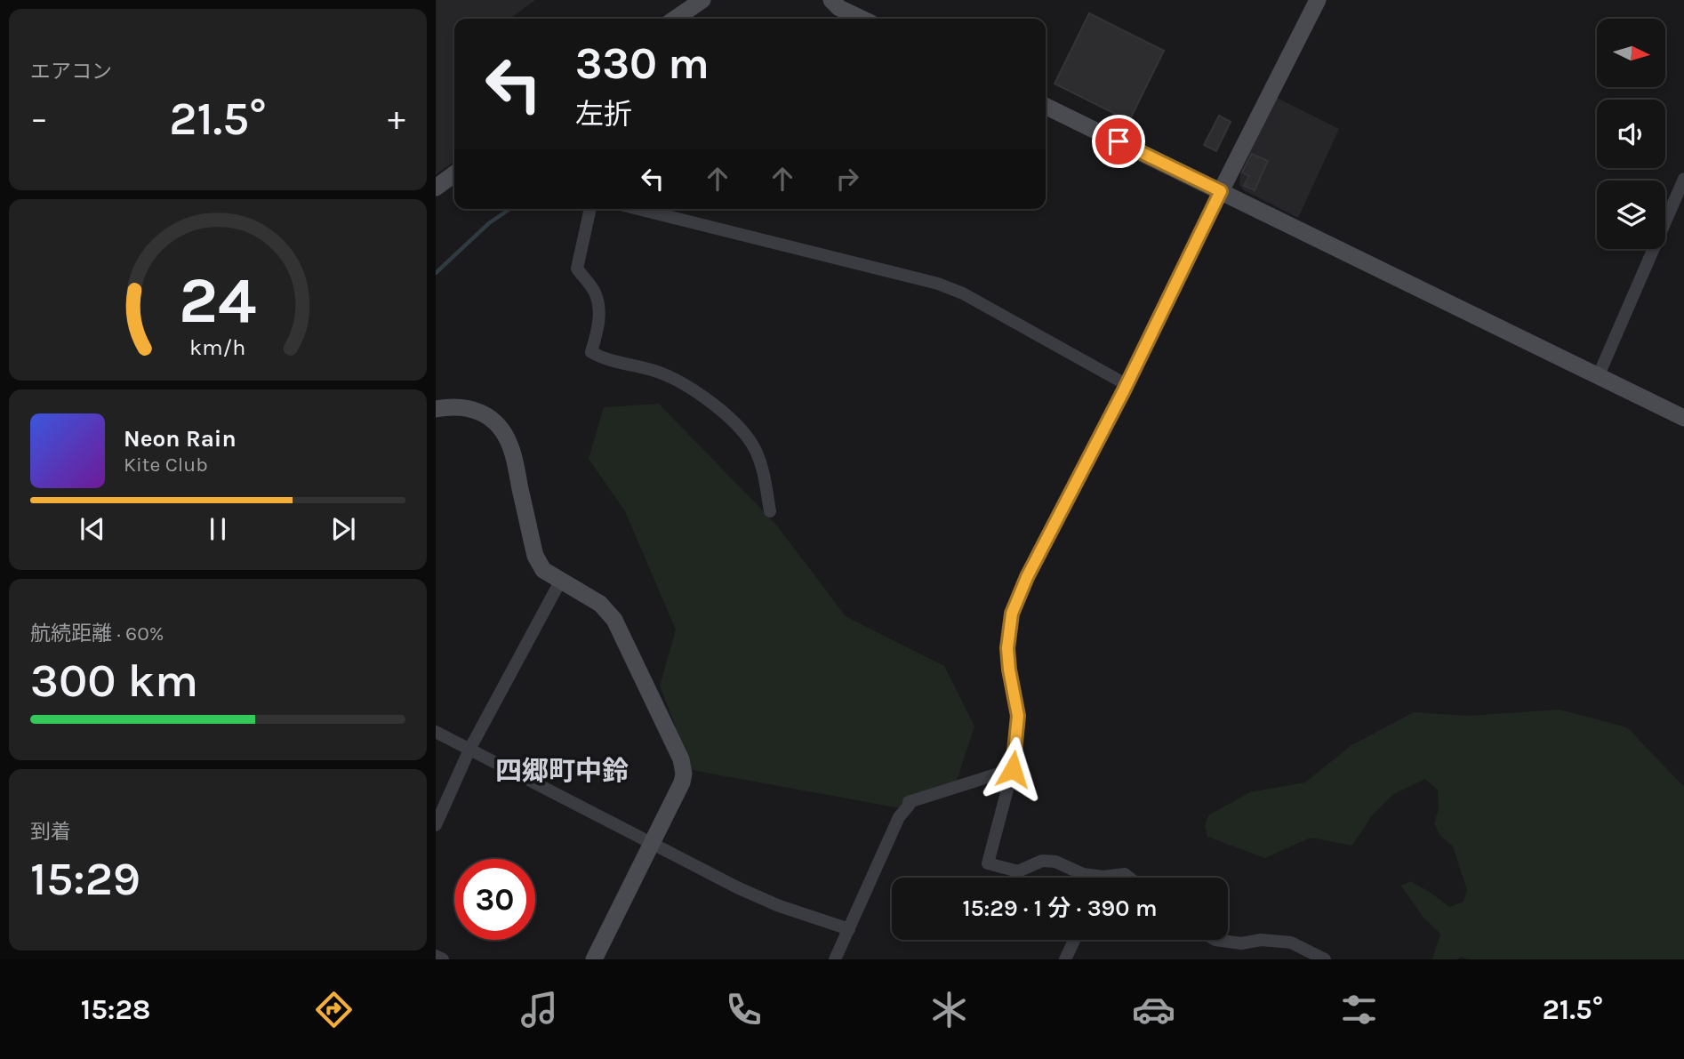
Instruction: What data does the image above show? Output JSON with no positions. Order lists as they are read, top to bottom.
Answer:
{
  "districts": ["四郷町中鈴"],
  "north": "right",
  "page": {
    "tile": [
      "エアコン",
      ["航続距離 · 60%", "300 km"],
      ["到着", "15:29"]
    ],
    "turn": ["330 m", "左折"],
    "heat": ["−", "21.5°", "+"],
    "song": ["Neon Rain", "Kite Club"],
    "limit": "30",
    "trip": "15:29 · 1 分 · 390 m",
    "tabs": ["15:28", "21.5°"],
    "gauge": ["24", "km/h"]
  }
}
